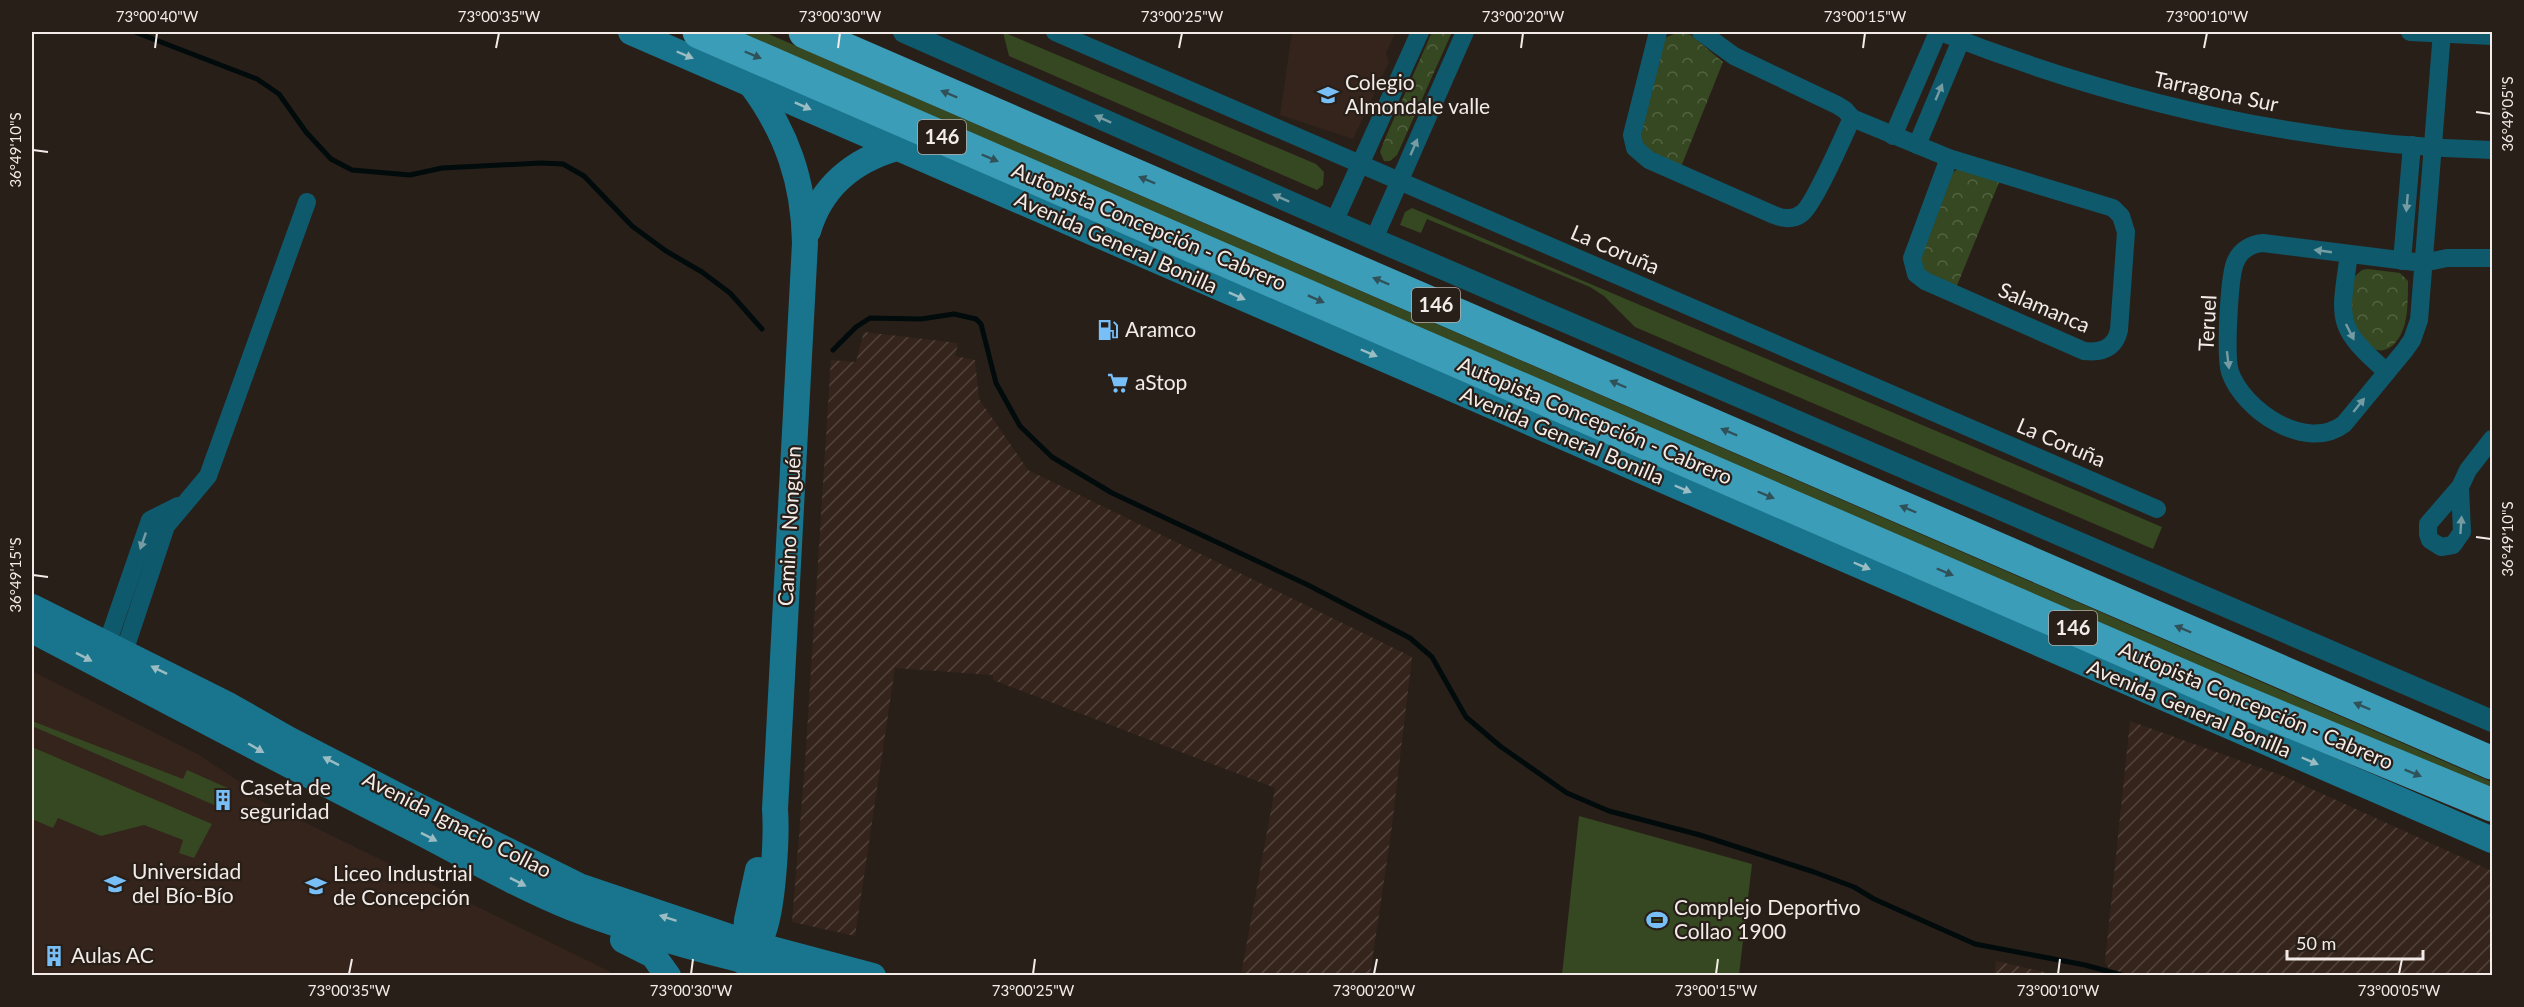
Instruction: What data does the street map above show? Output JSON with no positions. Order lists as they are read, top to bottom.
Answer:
{
  "streets": {
    "highway": ["146", "Autopista Concepción - Cabrero"],
    "main road": ["Avenida General Bonilla", "Camino Nonguén", "Avenida Ignacio Collao"],
    "street": [
      "Tarragona Sur",
      "La Coruña",
      "Salamanca",
      "Teruel"
    ]
  },
  "crossings": [
    ["Tarragona Sur", "Teruel"],
    ["Avenida General Bonilla", "Camino Nonguén"],
    ["Camino Nonguén", "Avenida Ignacio Collao"]
  ],
  "one_way": ["Avenida General Bonilla"],
  "places": {
    "school or university": ["Colegio Almondale valle", "Universidad del Bío-Bío", "Liceo Industrial de Concepción"],
    "fuel station": ["Aramco"],
    "supermarket": ["aStop"],
    "building": ["Caseta de seguridad", "Aulas AC"],
    "sports": ["Complejo Deportivo Collao 1900"]
  },
  "scale_bar": "50 m",
  "coordinates": [
    "73°00'40\"W",
    "73°00'35\"W",
    "73°00'30\"W",
    "73°00'25\"W",
    "73°00'20\"W",
    "73°00'15\"W",
    "73°00'10\"W",
    "36°49'05\"S",
    "36°49'10\"S",
    "36°49'15\"S",
    "73°00'05\"W"
  ]
}
